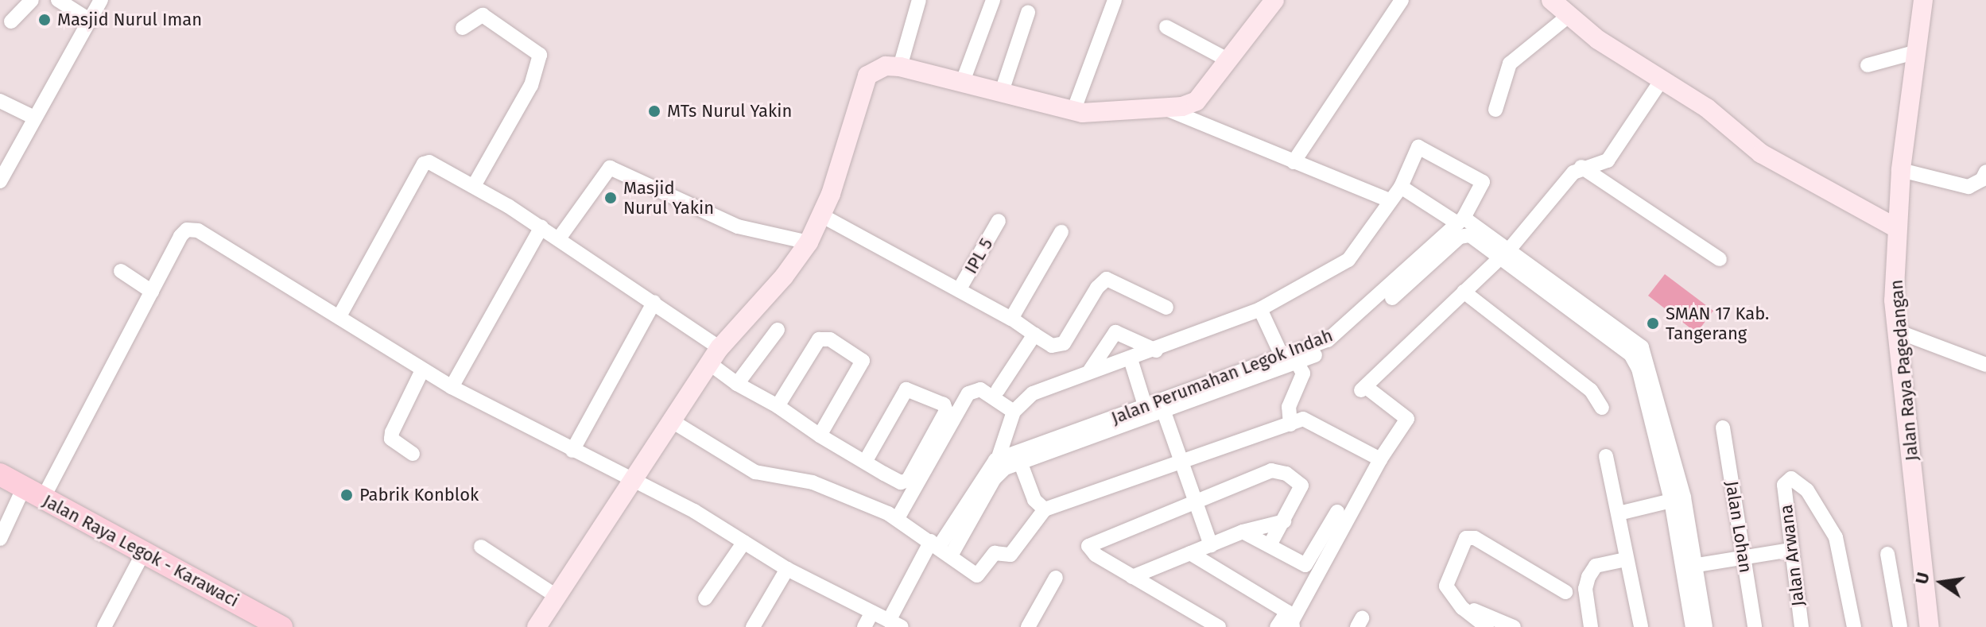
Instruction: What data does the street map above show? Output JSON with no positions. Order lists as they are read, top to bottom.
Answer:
{
  "streets": {
    "main road": ["Jalan Raya Legok - Karawaci"],
    "street": [
      "IPL 5",
      "Jalan Raya Pagedangan",
      "Jalan Perumahan Legok Indah",
      "Jalan Lohan",
      "Jalan Arwana"
    ]
  },
  "places": [
    "Masjid Nurul Iman",
    "MTs Nurul Yakin",
    "Masjid Nurul Yakin",
    "SMAN 17 Kab. Tangerang",
    "Pabrik Konblok"
  ],
  "north": "left"
}
